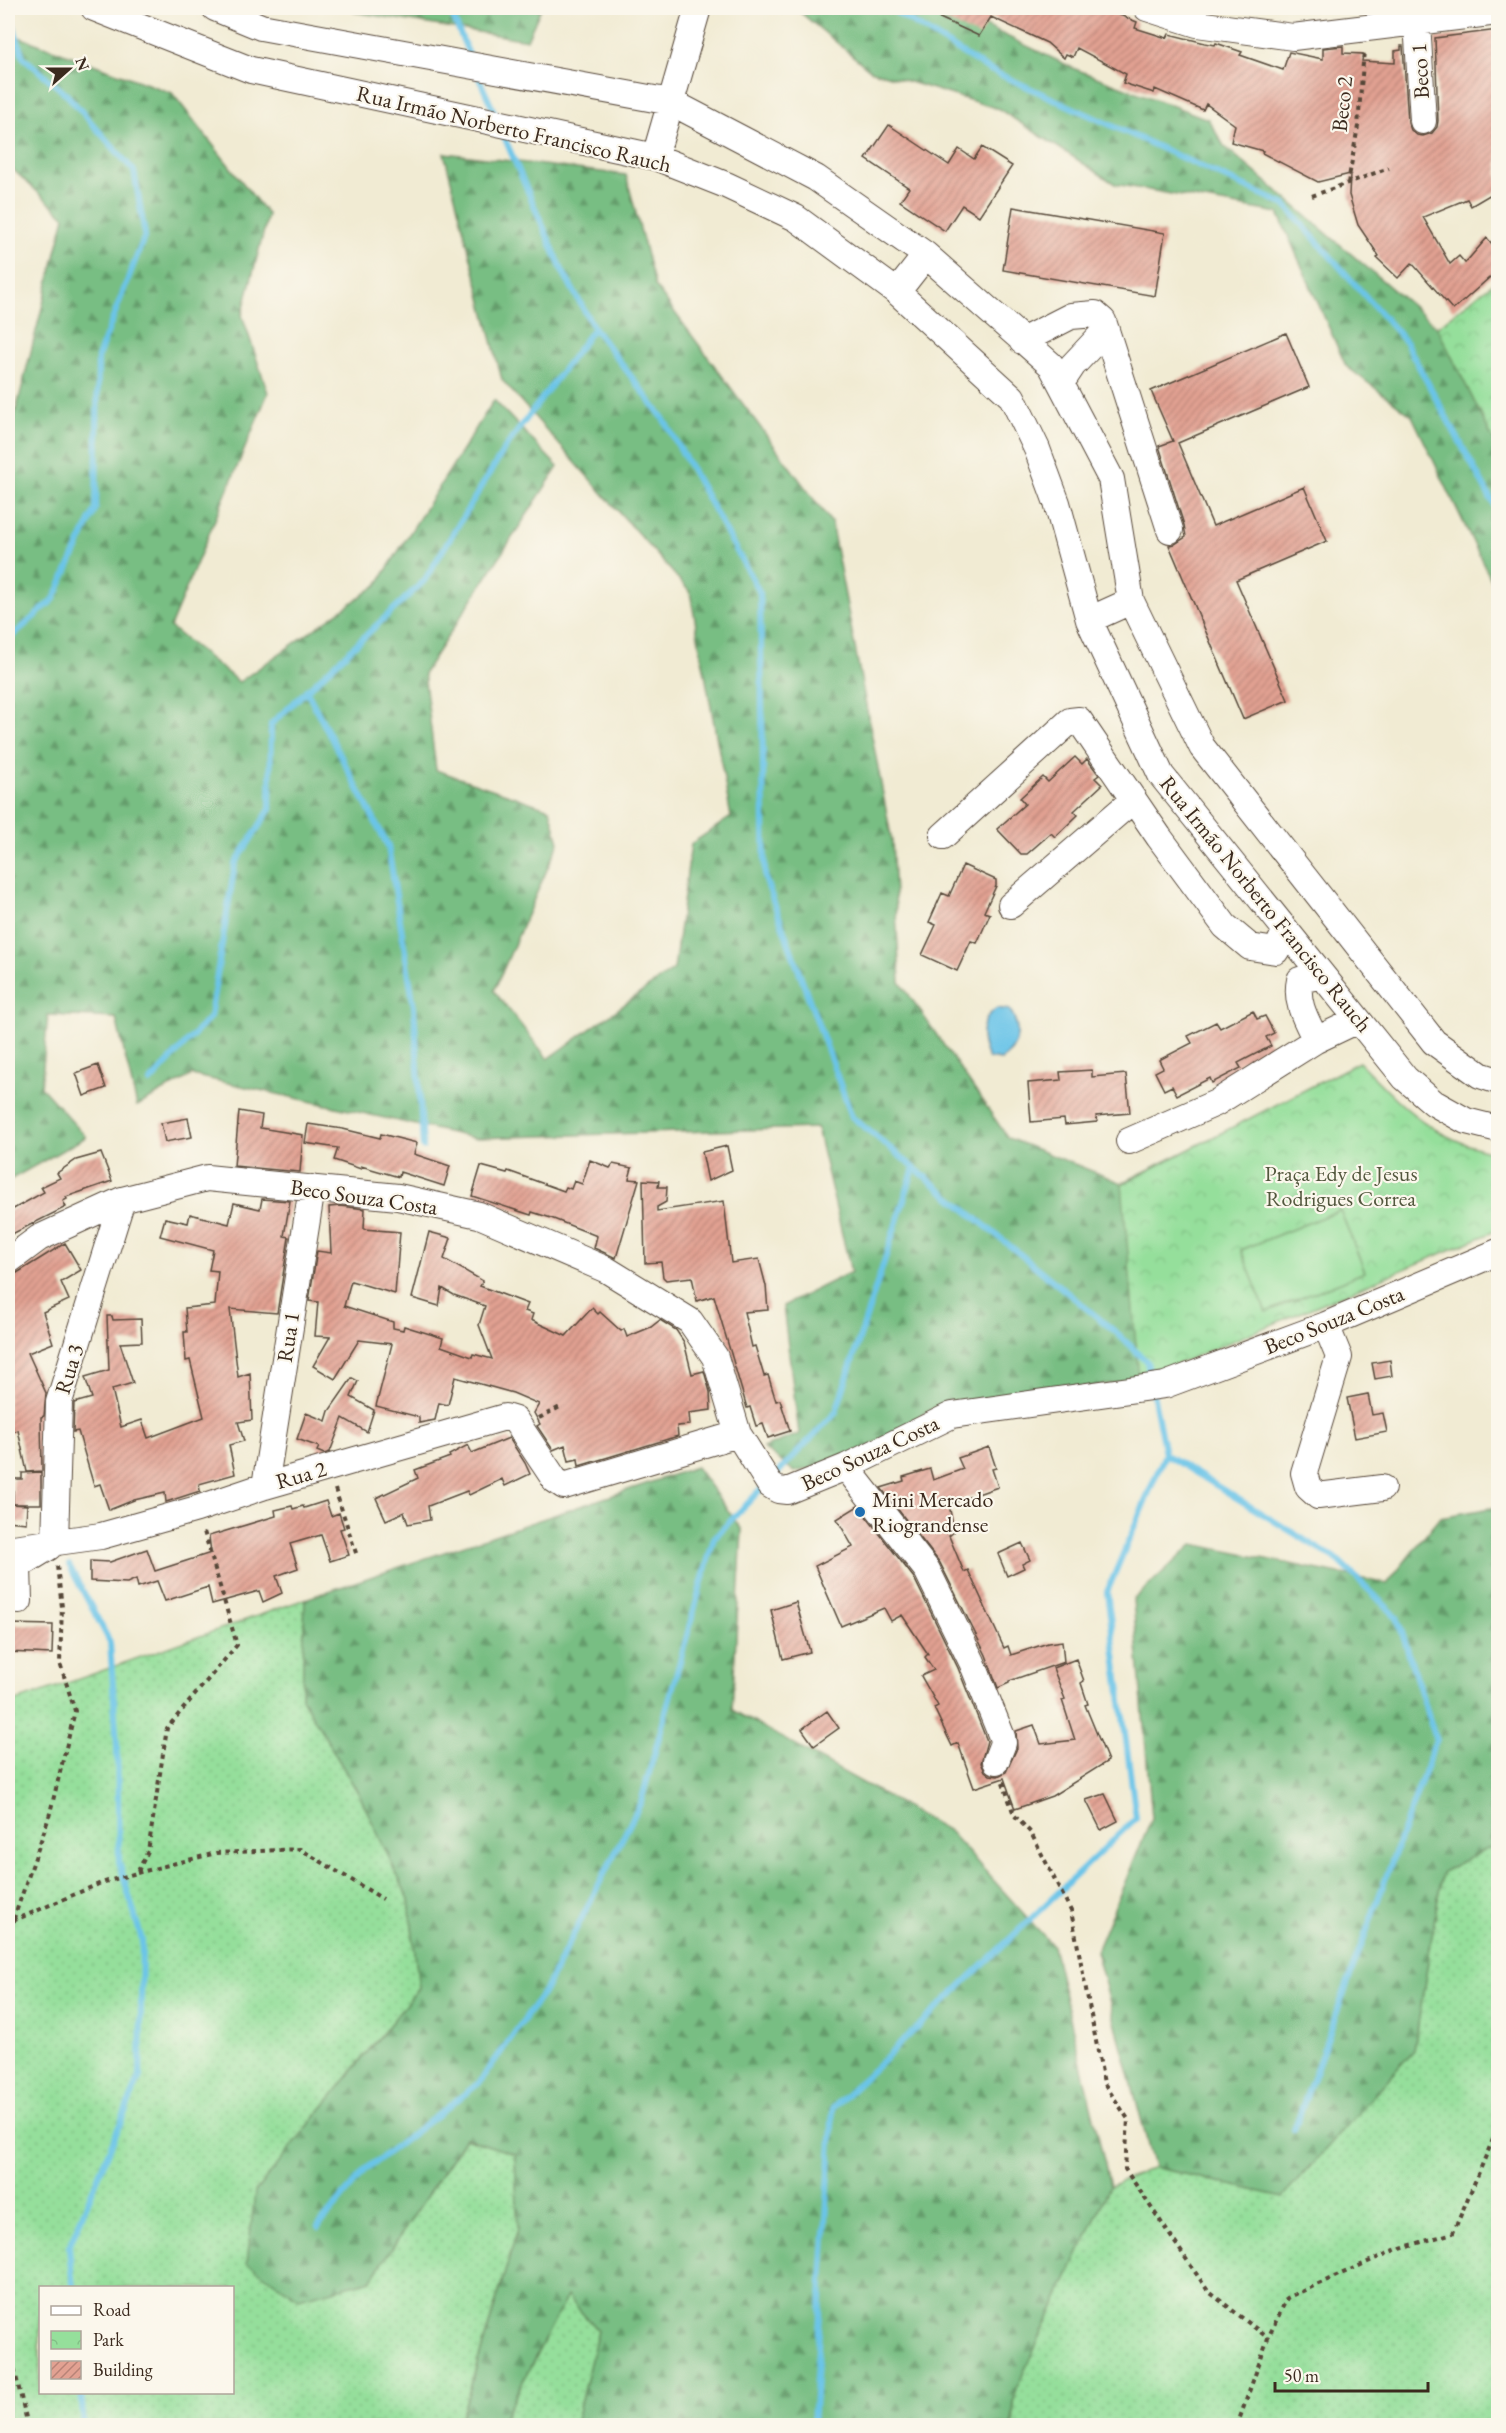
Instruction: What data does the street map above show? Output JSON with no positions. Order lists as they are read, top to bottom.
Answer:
{
  "streets": {
    "street": [
      "Beco 1",
      "Rua Irmão Norberto Francisco Rauch",
      "Beco Souza Costa",
      "Rua 1",
      "Rua 3",
      "Rua 2"
    ],
    "path": ["Beco 2"]
  },
  "crossings": [
    ["Beco Souza Costa", "Rua 1"],
    ["Beco Souza Costa", "Rua 3"],
    ["Beco Souza Costa", "Rua 2"],
    ["Rua 1", "Rua 2"],
    ["Rua 3", "Rua 2"]
  ],
  "parks": ["Praça Edy de Jesus Rodrigues Correa"],
  "places": ["Mini Mercado Riograndense"],
  "legend": ["Road", "Park", "Building"],
  "scale_bar": "50 m",
  "north": "right"
}
